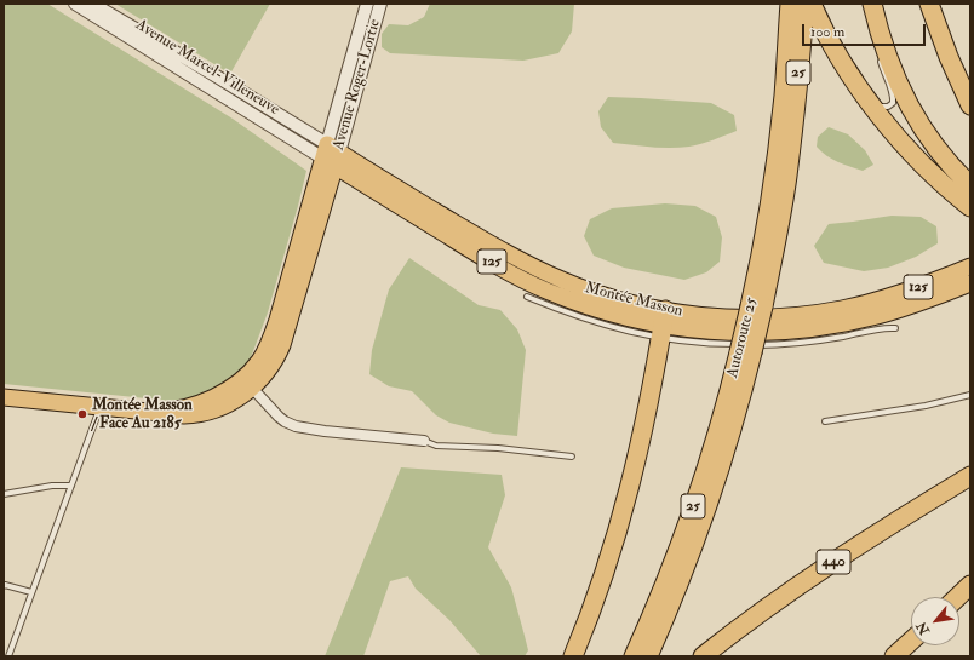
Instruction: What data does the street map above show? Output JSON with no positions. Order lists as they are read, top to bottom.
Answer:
{
  "streets": {
    "highway": ["25", "Autoroute 25", "440"],
    "main road": ["125", "Montée Masson"],
    "street": ["Avenue Marcel-Villeneuve", "Avenue Roger-Lortie"]
  },
  "crossings": [
    ["Avenue Marcel-Villeneuve", "Avenue Roger-Lortie"],
    ["Avenue Marcel-Villeneuve", "Montée Masson"],
    ["Avenue Roger-Lortie", "Montée Masson"]
  ],
  "places": ["Montée Masson / Face Au 2185"],
  "scale_bar": "100 m",
  "north": "bottom left"
}
